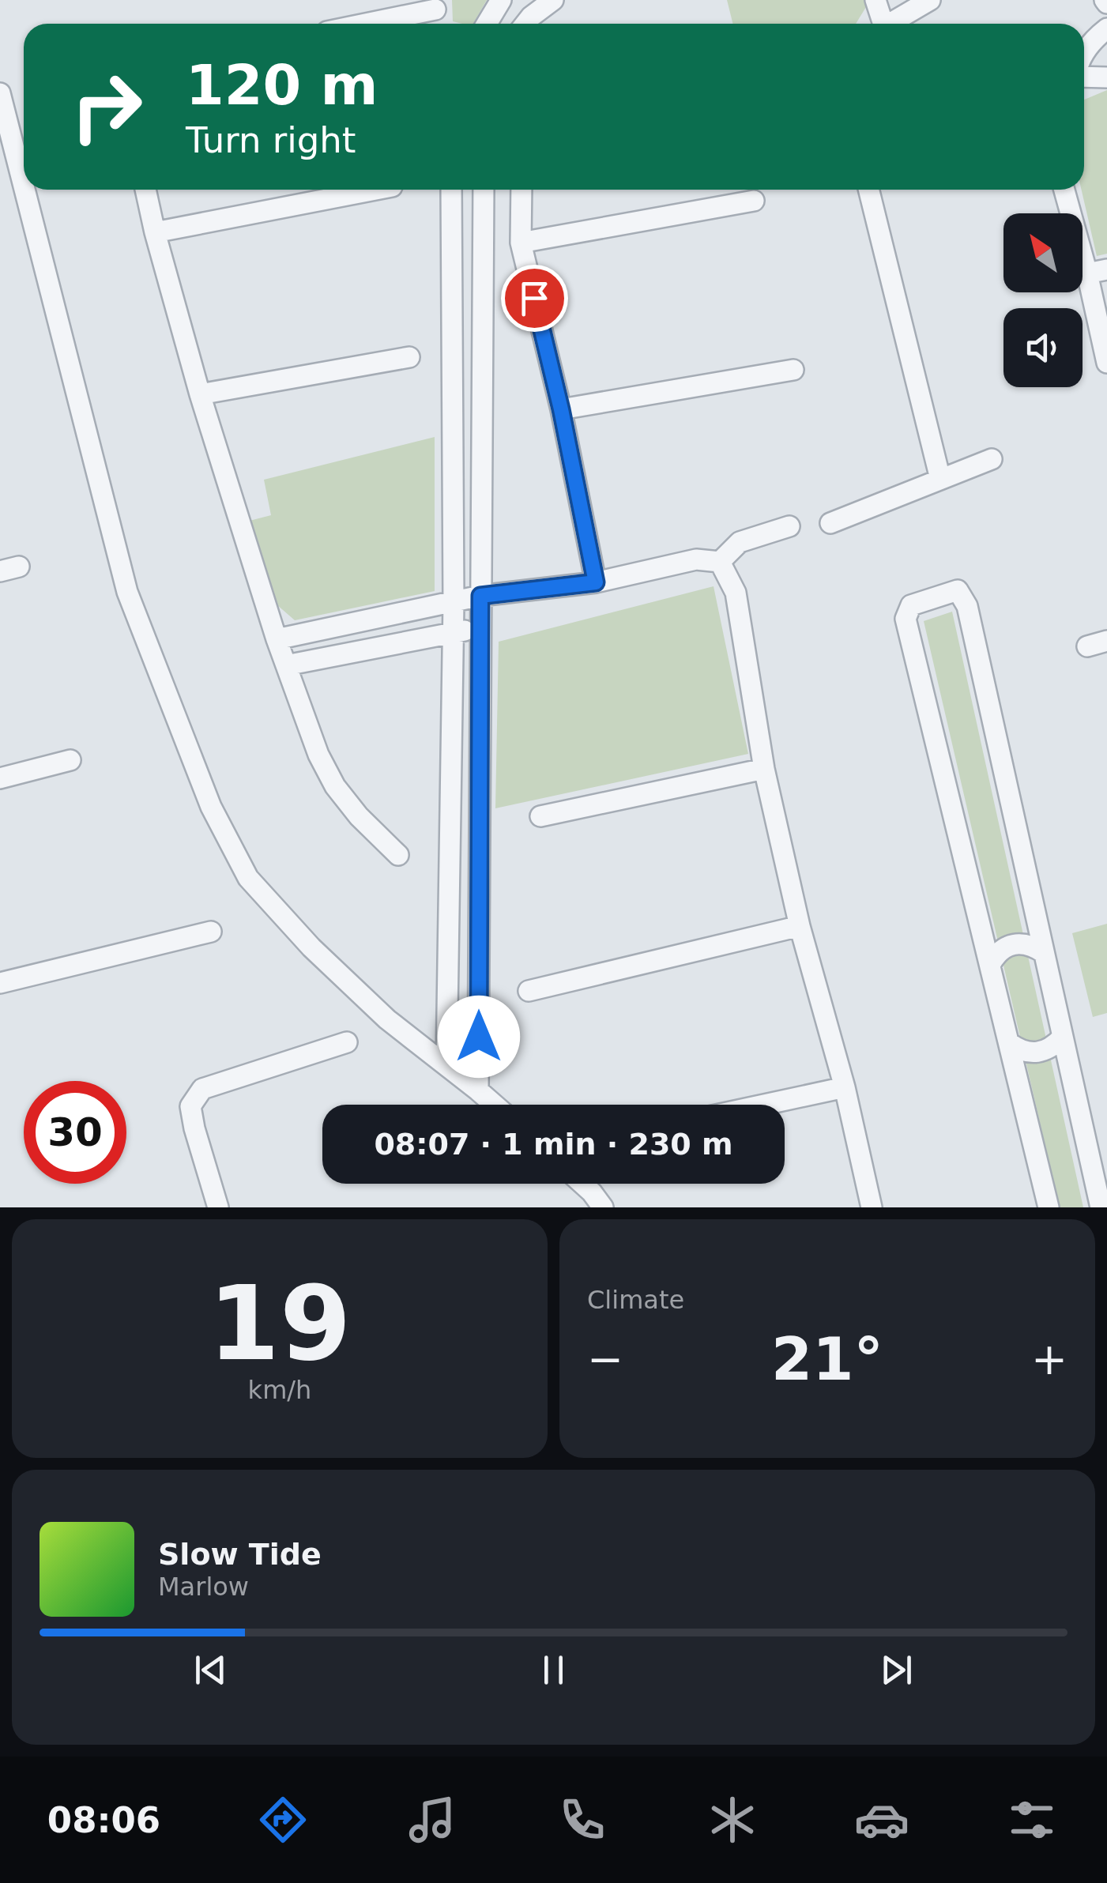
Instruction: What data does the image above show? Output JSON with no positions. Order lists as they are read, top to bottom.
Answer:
{
  "north": "top left",
  "page": {
    "turn": ["120 m", "Turn right"],
    "limit": "30",
    "trip": "08:07 · 1 min · 230 m",
    "tile": [
      ["19", "km/h"],
      "Climate"
    ],
    "heat": ["−", "21°", "+"],
    "song": ["Slow Tide", "Marlow"],
    "tabs": "08:06"
  }
}
